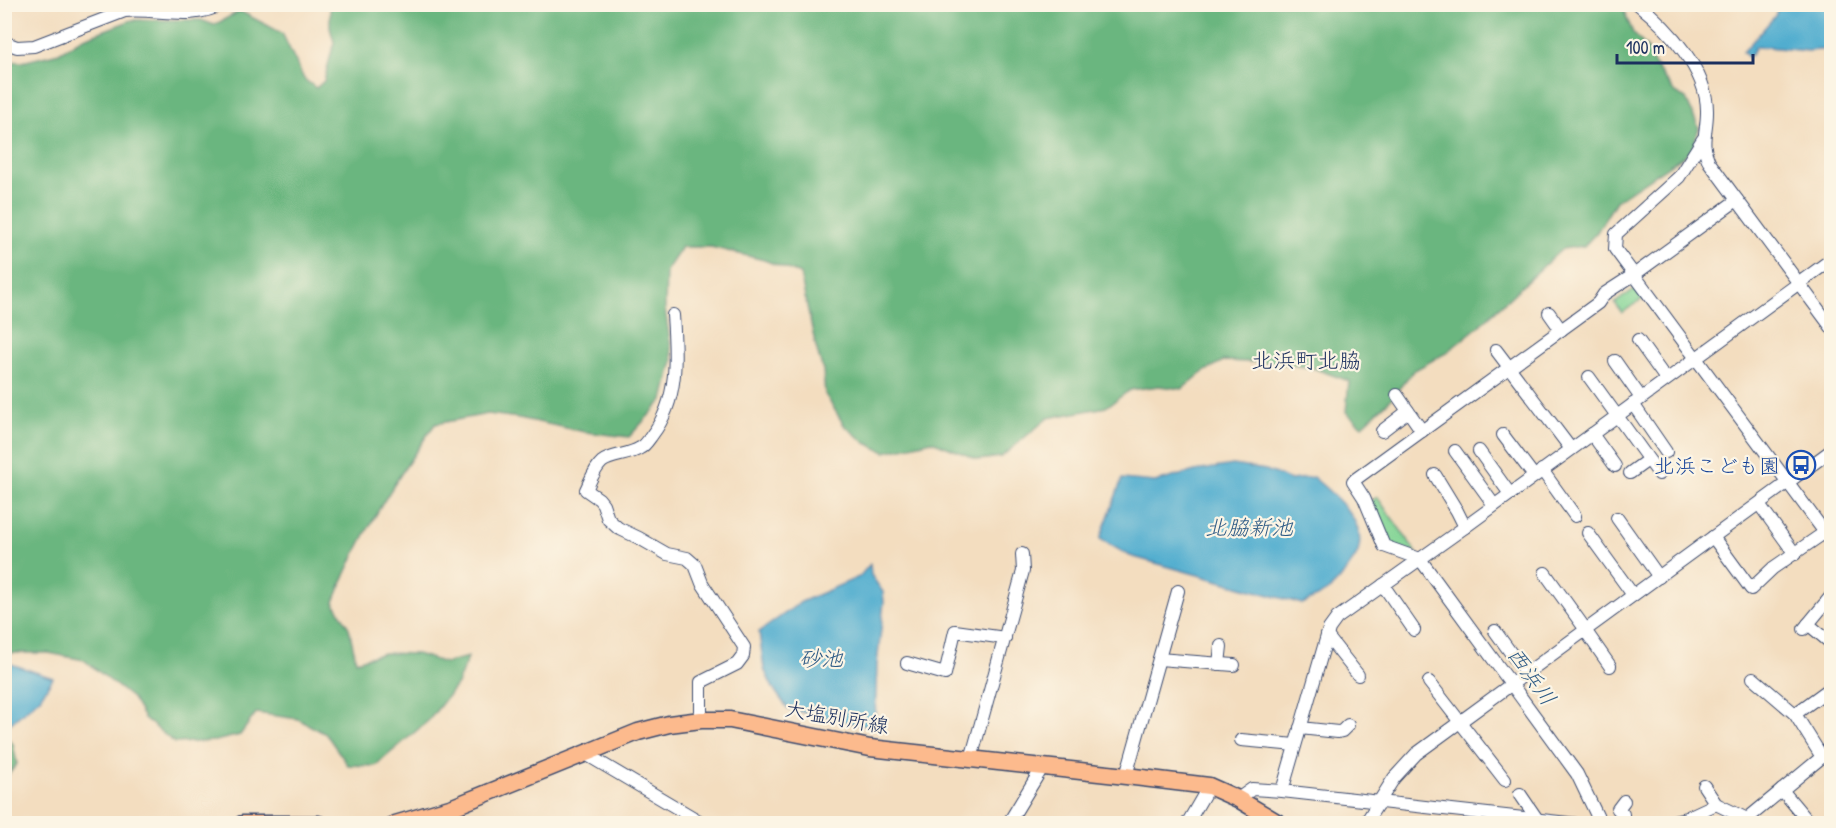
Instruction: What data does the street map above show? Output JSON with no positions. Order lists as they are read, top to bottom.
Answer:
{
  "streets": {
    "main road": ["大塩別所線"]
  },
  "districts": ["北浜町北脇"],
  "water": ["北脇新池", "砂池", "西浜川"],
  "places": {
    "bus stop": ["北浜こども園"]
  },
  "scale_bar": "100 m"
}
